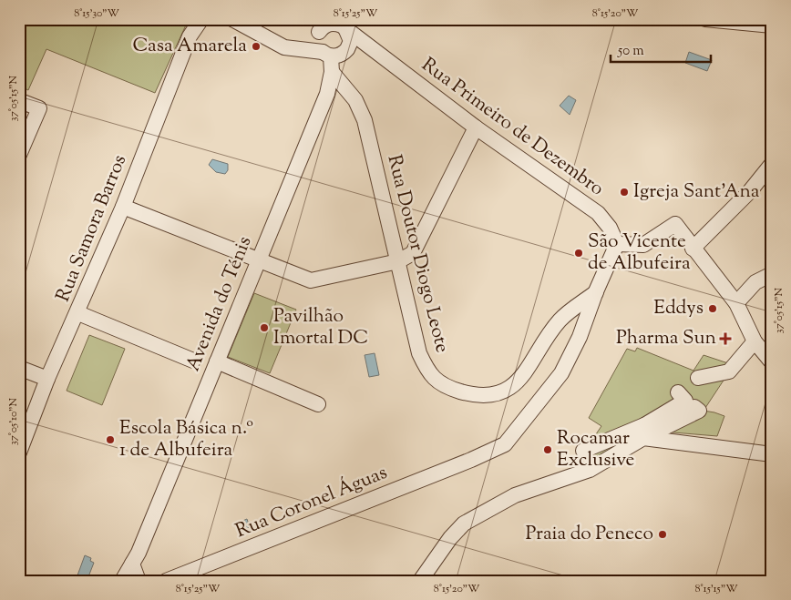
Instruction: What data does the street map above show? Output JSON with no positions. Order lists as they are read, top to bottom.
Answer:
{
  "streets": {
    "street": [
      "Rua Primeiro de Dezembro",
      "Rua Samora Barros",
      "Rua Doutor Diogo Leote",
      "Avenida do Ténis",
      "Rua Coronel Águas"
    ]
  },
  "crossings": [
    ["Rua Primeiro de Dezembro", "Avenida do Ténis"],
    ["Rua Primeiro de Dezembro", "Rua Coronel Águas"],
    ["Rua Doutor Diogo Leote", "Avenida do Ténis"],
    ["Rua Doutor Diogo Leote", "Rua Coronel Águas"]
  ],
  "places": {
    "other": [
      "Casa Amarela",
      "Igreja Sant’Ana",
      "São Vicente de Albufeira",
      "Eddys",
      "Pavilhão Imortal DC",
      "Escola Básica n.º 1 de Albufeira",
      "Rocamar Exclusive",
      "Praia do Peneco"
    ],
    "health": ["Pharma Sun"]
  },
  "scale_bar": "50 m",
  "coordinates": [
    "8°15'30\"W",
    "8°15'25\"W",
    "8°15'20\"W",
    "37°05'15\"N",
    "37°05'10\"N",
    "8°15'15\"W"
  ]
}
